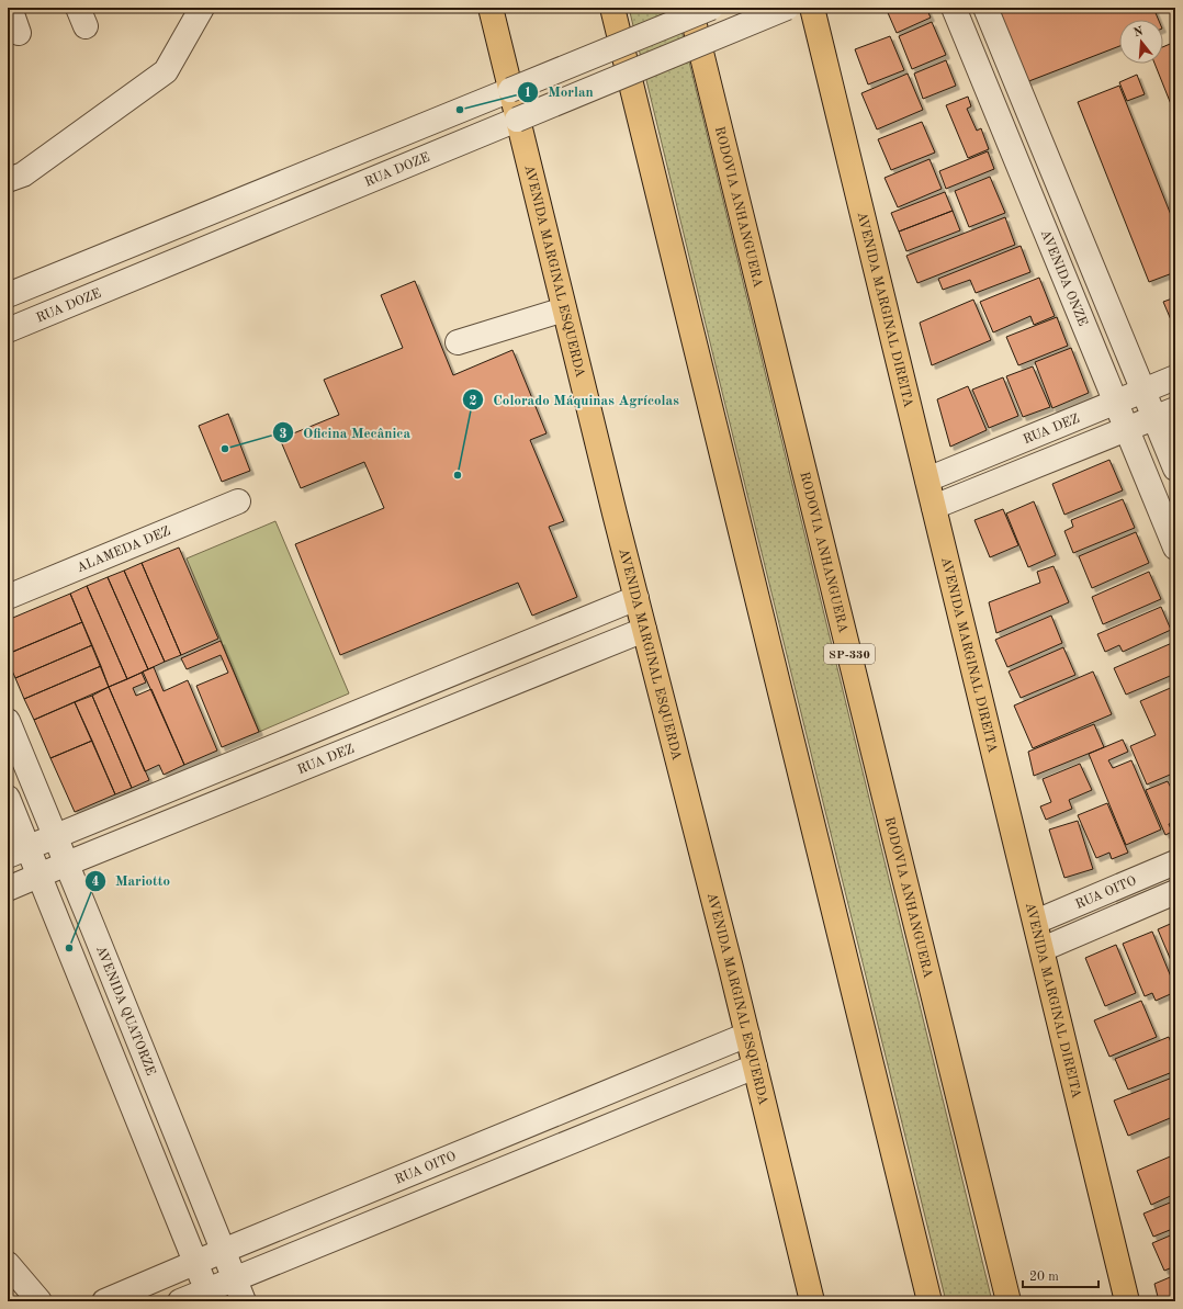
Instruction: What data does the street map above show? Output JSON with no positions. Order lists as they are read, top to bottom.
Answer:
{
  "streets": {
    "main road": [
      "RODOVIA ANHANGUERA",
      "AVENIDA MARGINAL ESQUERDA",
      "AVENIDA MARGINAL DIREITA",
      "SP-330"
    ],
    "street": [
      "RUA DOZE",
      "AVENIDA ONZE",
      "RUA DEZ",
      "ALAMEDA DEZ",
      "RUA OITO",
      "AVENIDA QUATORZE"
    ]
  },
  "crossings": [
    ["RUA DOZE", "AVENIDA MARGINAL ESQUERDA"],
    ["AVENIDA MARGINAL ESQUERDA", "RUA DEZ"],
    ["AVENIDA MARGINAL ESQUERDA", "RUA OITO"],
    ["AVENIDA ONZE", "RUA DEZ"],
    ["AVENIDA MARGINAL DIREITA", "RUA DEZ"],
    ["AVENIDA MARGINAL DIREITA", "RUA OITO"],
    ["RUA DEZ", "AVENIDA QUATORZE"],
    ["RUA OITO", "AVENIDA QUATORZE"]
  ],
  "places": [
    "Morlan",
    "Oficina Mecânica",
    "Colorado Máquinas Agrícolas",
    "Mariotto"
  ],
  "scale_bar": "20 m",
  "north": "top"
}
